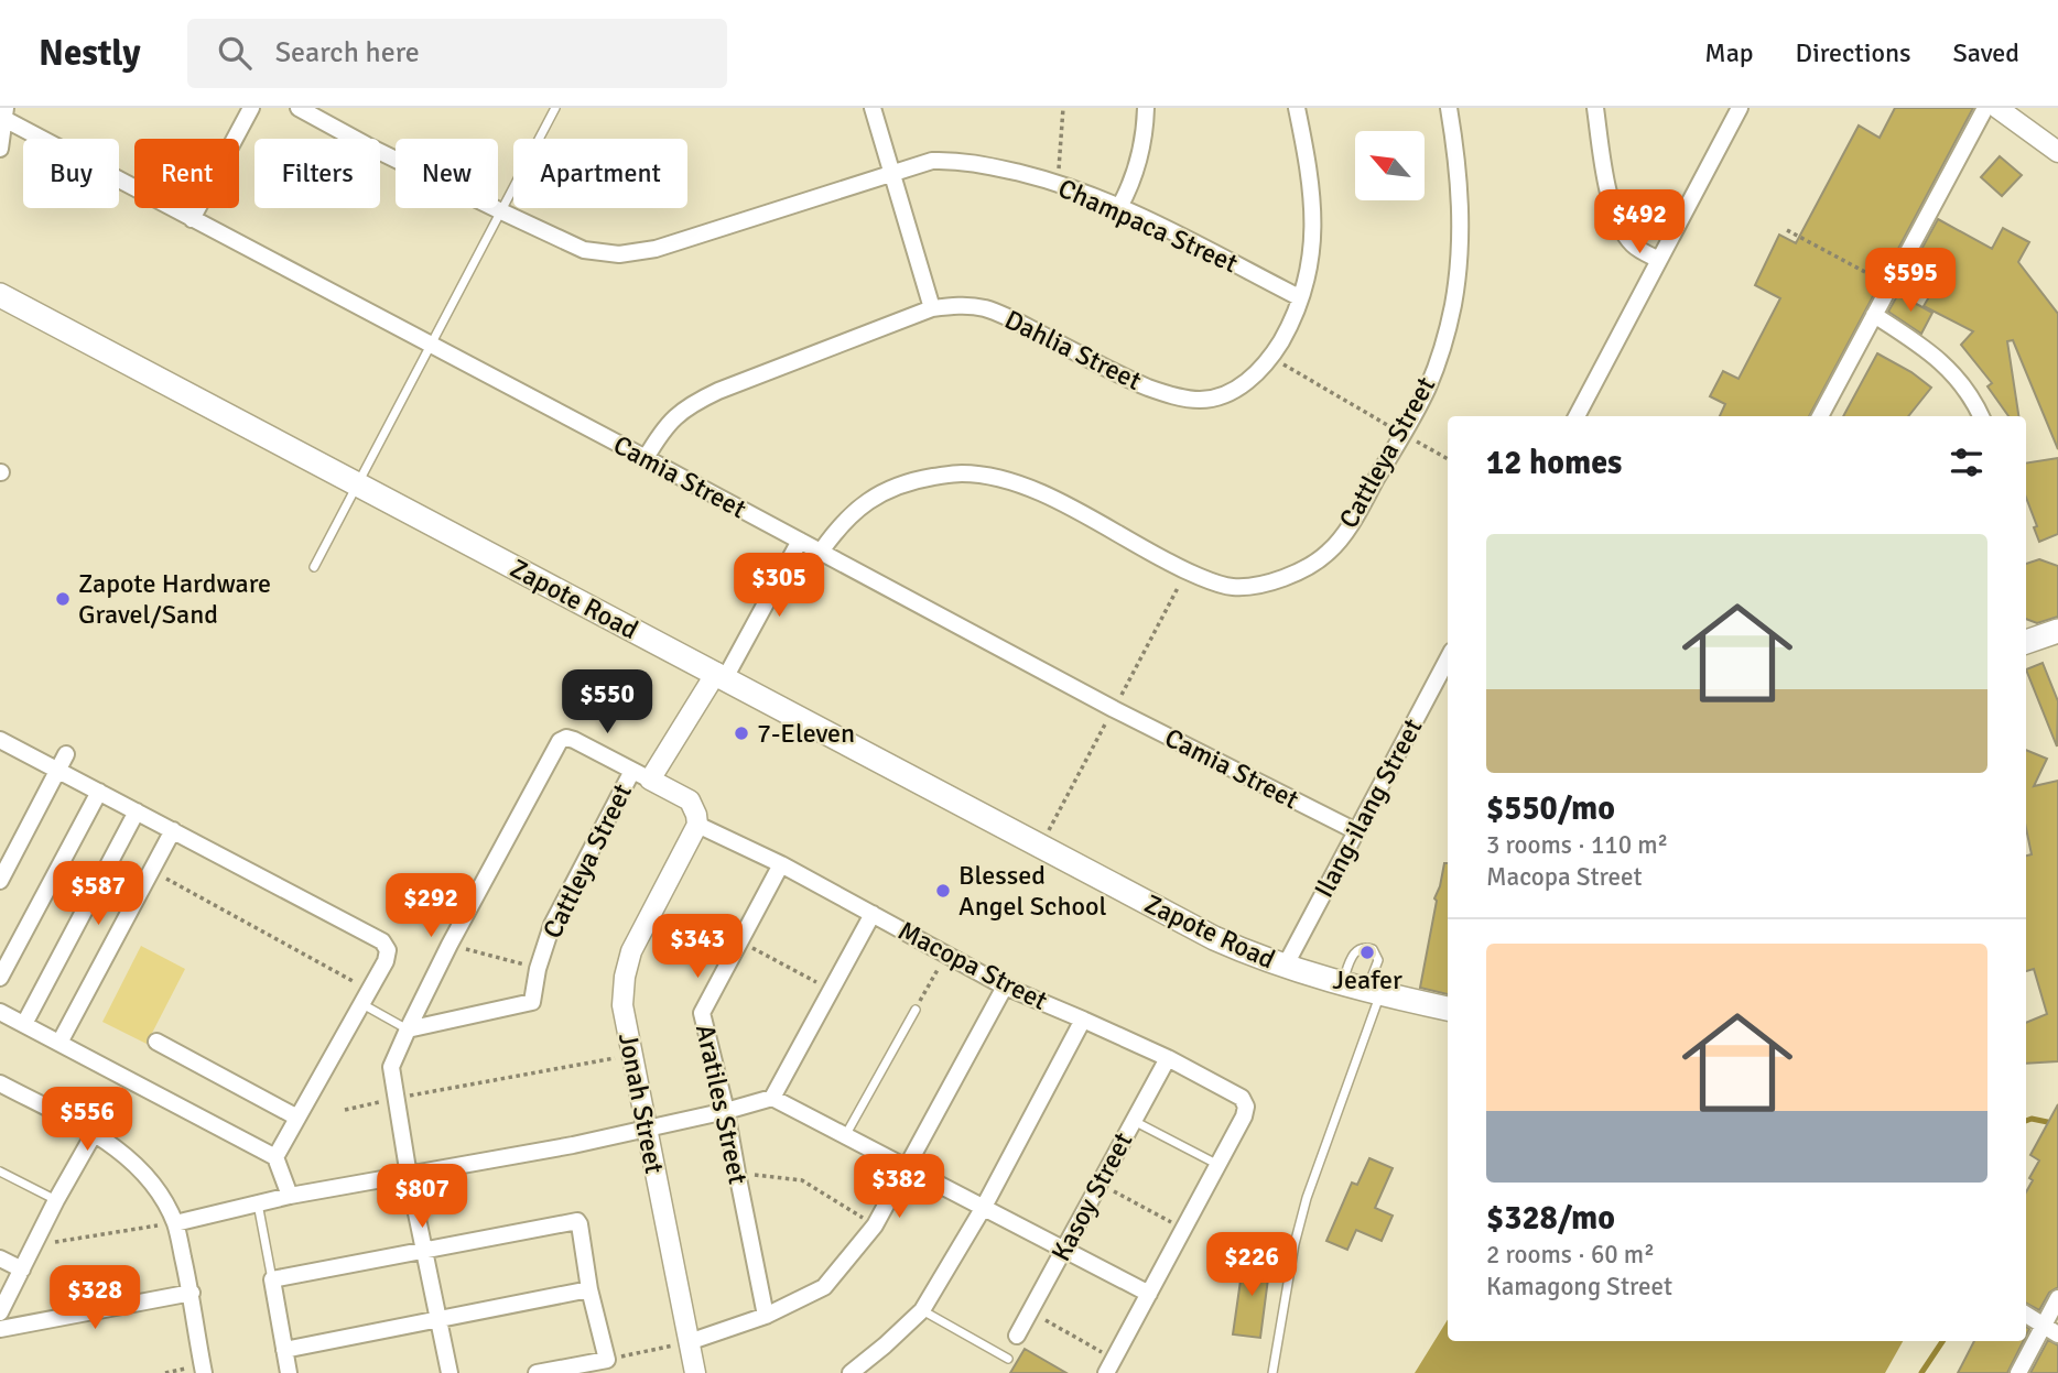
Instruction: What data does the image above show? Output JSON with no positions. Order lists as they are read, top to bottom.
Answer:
{
  "streets": {
    "main road": ["Zapote Road"],
    "street": [
      "Champaca Street",
      "Dahlia Street",
      "Cattleya Street",
      "Camia Street",
      "Ilang-ilang Street",
      "Macopa Street",
      "Jonah Street",
      "Aratiles Street",
      "Kasoy Street"
    ]
  },
  "crossings": [
    ["Champaca Street", "Dahlia Street"],
    ["Dahlia Street", "Camia Street"],
    ["Cattleya Street", "Camia Street"],
    ["Cattleya Street", "Zapote Road"],
    ["Camia Street", "Ilang-ilang Street"],
    ["Zapote Road", "Ilang-ilang Street"],
    ["Macopa Street", "Jonah Street"],
    ["Macopa Street", "Aratiles Street"],
    ["Macopa Street", "Kasoy Street"]
  ],
  "places": [
    "Zapote Hardware Gravel/Sand",
    "7-Eleven",
    "Blessed Angel School",
    "Jeafer"
  ],
  "north": "top left",
  "page": {
    "header": "Nestly",
    "search": "Search here",
    "nav": ["Map", "Directions", "Saved"],
    "chip": [
      "Buy",
      "Rent",
      "Filters",
      "New",
      "Apartment"
    ],
    "price": [
      "$492",
      "$595",
      "$305",
      "$550",
      "$587",
      "$292",
      "$343",
      "$556",
      "$382",
      "$807",
      "$226",
      "$328"
    ],
    "heading": "12 homes",
    "list": [
      {
        "name": "$550/mo",
        "note": "3 rooms · 110 m² · Macopa Street"
      },
      {
        "name": "$328/mo",
        "note": "2 rooms · 60 m² · Kamagong Street"
      }
    ]
  }
}
